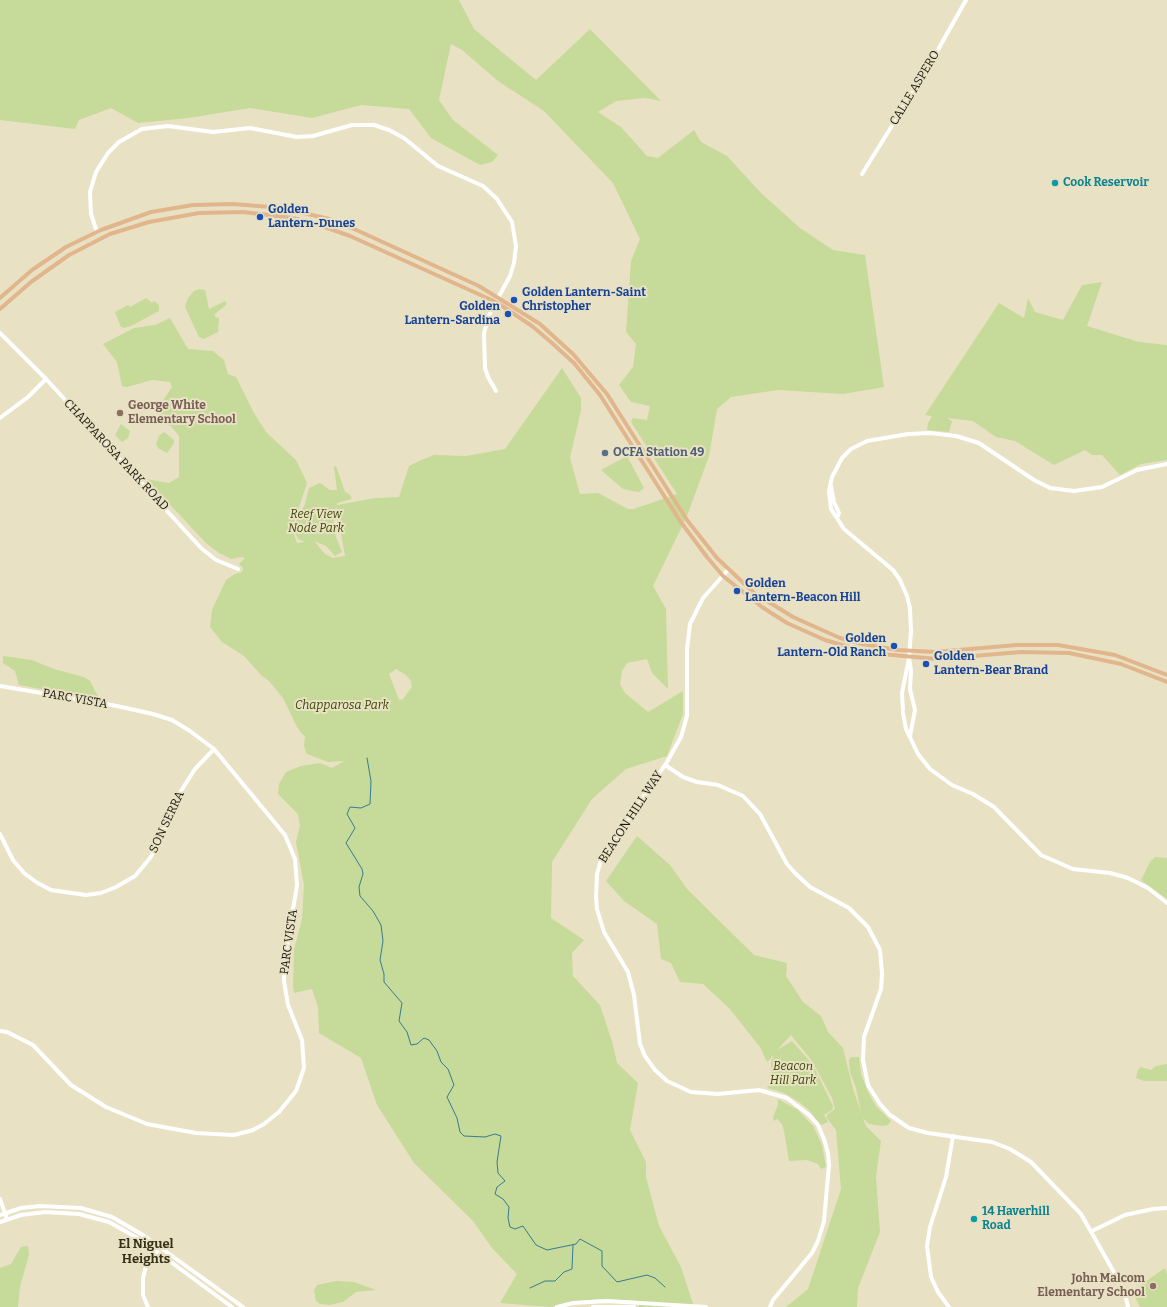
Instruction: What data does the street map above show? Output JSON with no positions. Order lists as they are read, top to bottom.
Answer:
{
  "streets": {
    "street": [
      "CALLE ASPERO",
      "CHAPPAROSA PARK ROAD",
      "PARC VISTA",
      "BEACON HILL WAY",
      "SON SERRA"
    ]
  },
  "crossings": [
    ["PARC VISTA", "SON SERRA"]
  ],
  "districts": ["El Niguel Heights"],
  "parks": ["Reef View Node Park", "Chapparosa Park", "Beacon Hill Park"],
  "places": [
    "Cook Reservoir",
    "Golden Lantern-Dunes",
    "Golden Lantern-Saint Christopher",
    "Golden Lantern-Sardina",
    "George White Elementary School",
    "OCFA Station 49",
    "Golden Lantern-Beacon Hill",
    "Golden Lantern-Old Ranch",
    "Golden Lantern-Bear Brand",
    "14 Haverhill Road",
    "John Malcom Elementary School"
  ]
}
